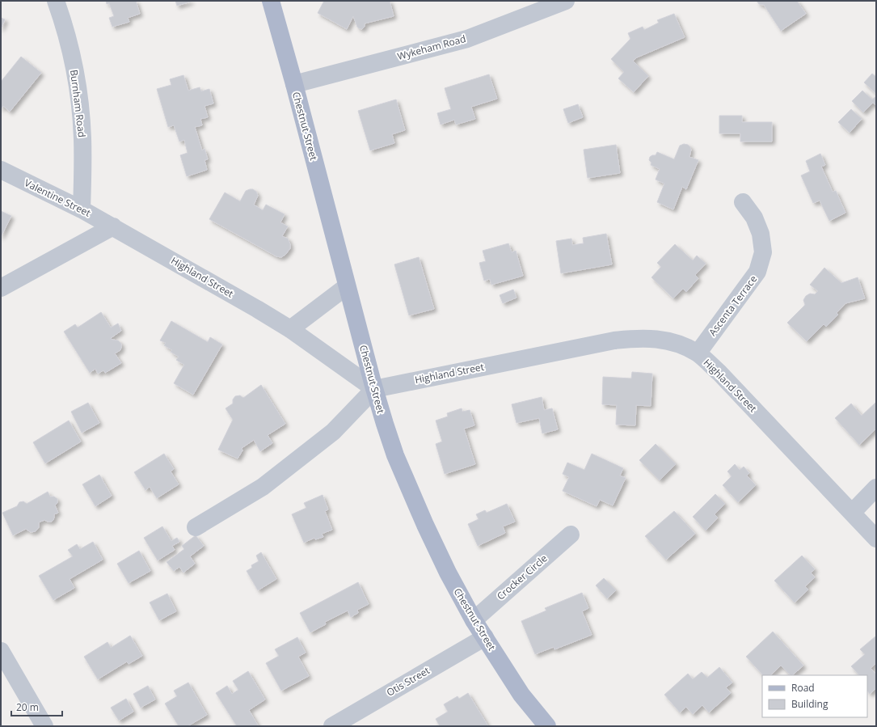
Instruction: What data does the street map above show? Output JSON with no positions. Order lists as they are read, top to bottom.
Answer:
{
  "streets": {
    "main road": ["Chestnut Street"],
    "street": [
      "Wykeham Road",
      "Burnham Road",
      "Valentine Street",
      "Highland Street",
      "Ascenta Terrace",
      "Crocker Circle",
      "Otis Street"
    ]
  },
  "crossings": [
    ["Wykeham Road", "Chestnut Street"],
    ["Burnham Road", "Valentine Street"],
    ["Chestnut Street", "Highland Street"],
    ["Chestnut Street", "Crocker Circle"],
    ["Chestnut Street", "Otis Street"],
    ["Valentine Street", "Highland Street"],
    ["Highland Street", "Ascenta Terrace"]
  ],
  "legend": ["Road", "Building"],
  "scale_bar": "20 m"
}
